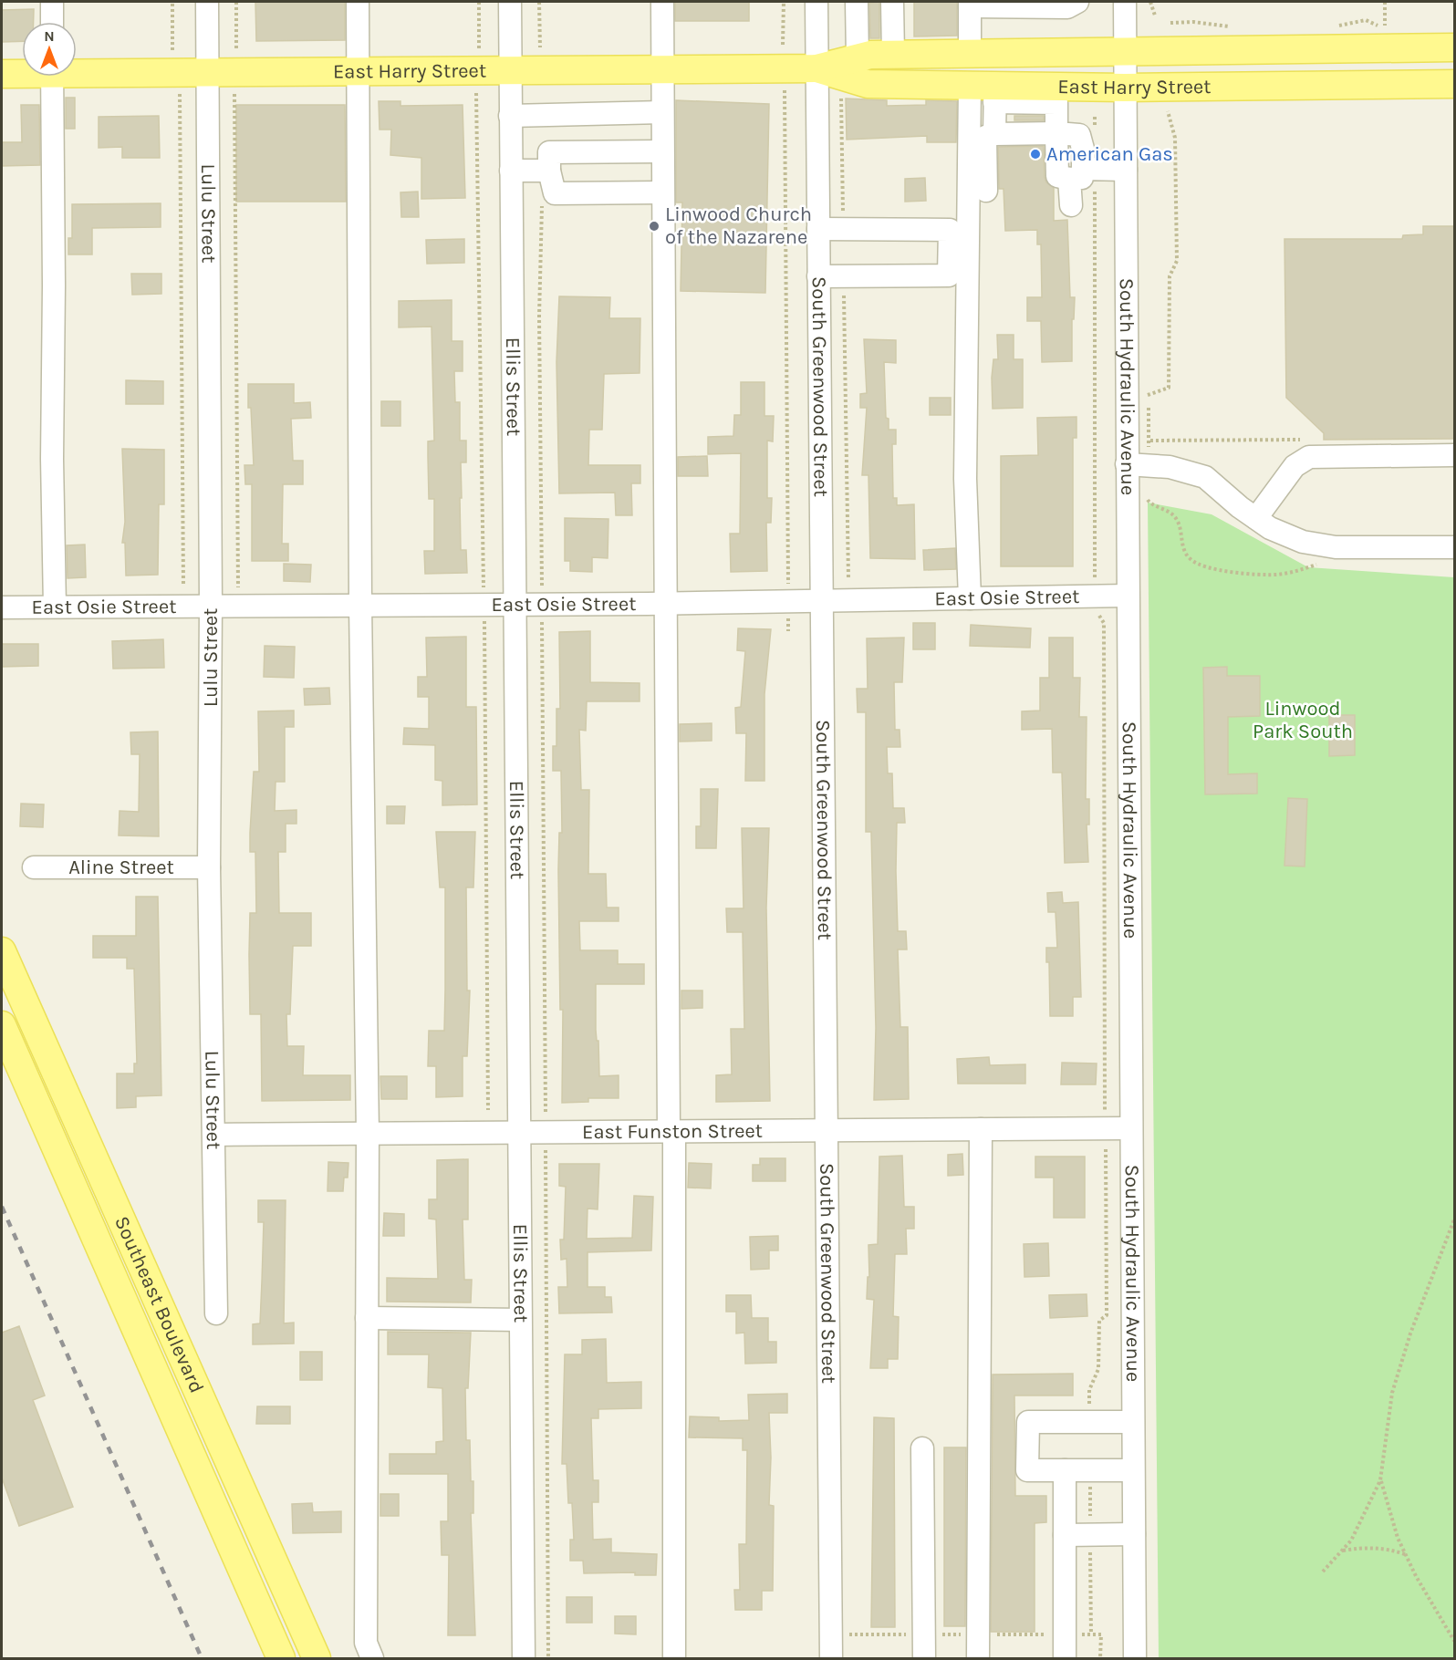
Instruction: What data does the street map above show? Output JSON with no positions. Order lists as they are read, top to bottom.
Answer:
{
  "streets": {
    "main road": ["East Harry Street", "Southeast Boulevard"],
    "street": [
      "Lulu Street",
      "Ellis Street",
      "South Greenwood Street",
      "South Hydraulic Avenue",
      "East Osie Street",
      "Aline Street",
      "East Funston Street"
    ]
  },
  "crossings": [
    ["East Harry Street", "Lulu Street"],
    ["East Harry Street", "Ellis Street"],
    ["East Harry Street", "South Greenwood Street"],
    ["East Harry Street", "South Hydraulic Avenue"],
    ["Lulu Street", "East Osie Street"],
    ["Lulu Street", "Aline Street"],
    ["Lulu Street", "East Funston Street"],
    ["Ellis Street", "East Osie Street"],
    ["Ellis Street", "East Funston Street"],
    ["South Greenwood Street", "East Osie Street"],
    ["South Greenwood Street", "East Funston Street"],
    ["South Hydraulic Avenue", "East Osie Street"],
    ["South Hydraulic Avenue", "East Funston Street"]
  ],
  "parks": ["Linwood Park South"],
  "places": ["American Gas", "Linwood Church of the Nazarene"],
  "north": "top"
}
